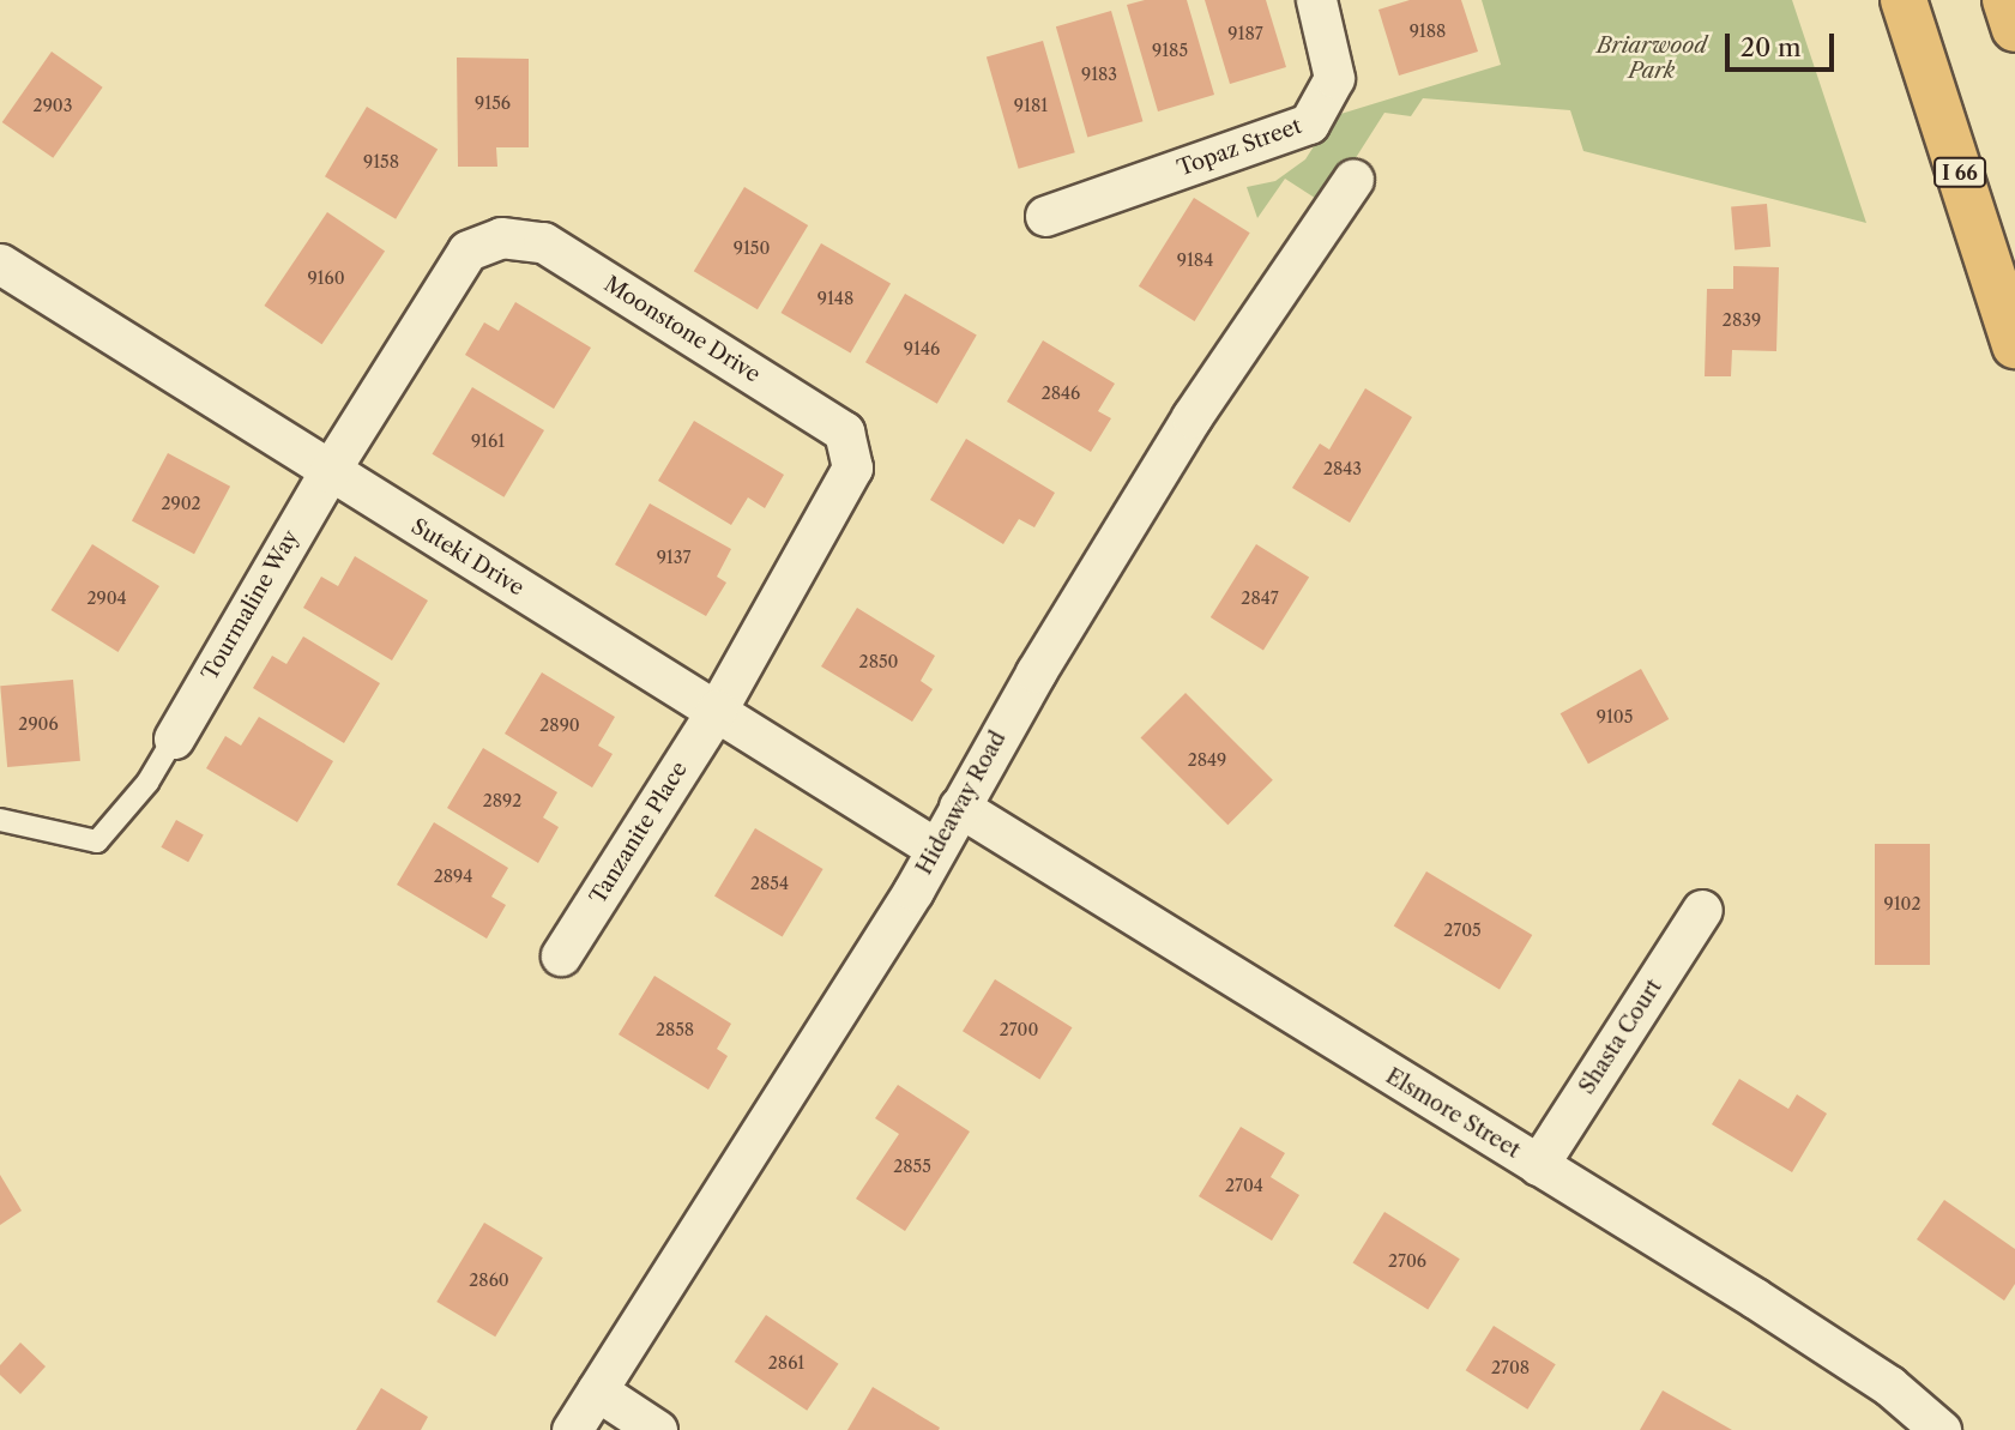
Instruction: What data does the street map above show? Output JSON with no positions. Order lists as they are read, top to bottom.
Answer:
{
  "streets": {
    "highway": ["I 66"],
    "street": [
      "Topaz Street",
      "Moonstone Drive",
      "Suteki Drive",
      "Tourmaline Way",
      "Hideaway Road",
      "Tanzanite Place",
      "Shasta Court",
      "Elsmore Street"
    ]
  },
  "crossings": [
    ["Moonstone Drive", "Suteki Drive"],
    ["Moonstone Drive", "Tourmaline Way"],
    ["Moonstone Drive", "Tanzanite Place"],
    ["Suteki Drive", "Tourmaline Way"],
    ["Suteki Drive", "Hideaway Road"],
    ["Suteki Drive", "Tanzanite Place"],
    ["Hideaway Road", "Elsmore Street"],
    ["Shasta Court", "Elsmore Street"]
  ],
  "parks": ["Briarwood Park"],
  "house_numbers": [
    "9188",
    "9187",
    "9185",
    "9183",
    "9156",
    "2903",
    "9181",
    "9158",
    "9150",
    "9184",
    "9160",
    "9148",
    "2839",
    "9146",
    "2846",
    "9161",
    "2843",
    "2902",
    "9137",
    "2904",
    "2847",
    "2850",
    "9105",
    "2906",
    "2890",
    "2849",
    "2892",
    "2894",
    "2854",
    "9102",
    "2705",
    "2858",
    "2700",
    "2855",
    "2704",
    "2706",
    "2860",
    "2861",
    "2708"
  ],
  "scale_bar": "20 m"
}
